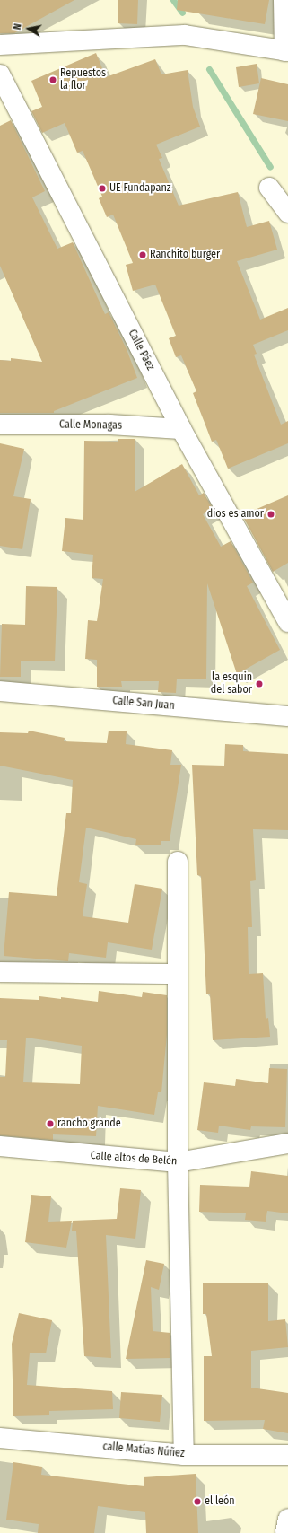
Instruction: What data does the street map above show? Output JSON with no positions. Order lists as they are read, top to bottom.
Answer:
{
  "streets": {
    "street": [
      "Calle Páez",
      "Calle Monagas",
      "Calle San Juan",
      "Calle altos de Belén",
      "calle Matías Núñez"
    ]
  },
  "crossings": [
    ["Calle Páez", "Calle Monagas"]
  ],
  "places": [
    "Repuestos la flor",
    "UE Fundapanz",
    "Ranchito burger",
    "dios es amor",
    "la esquin del sabor",
    "rancho grande",
    "el león"
  ],
  "north": "left"
}
